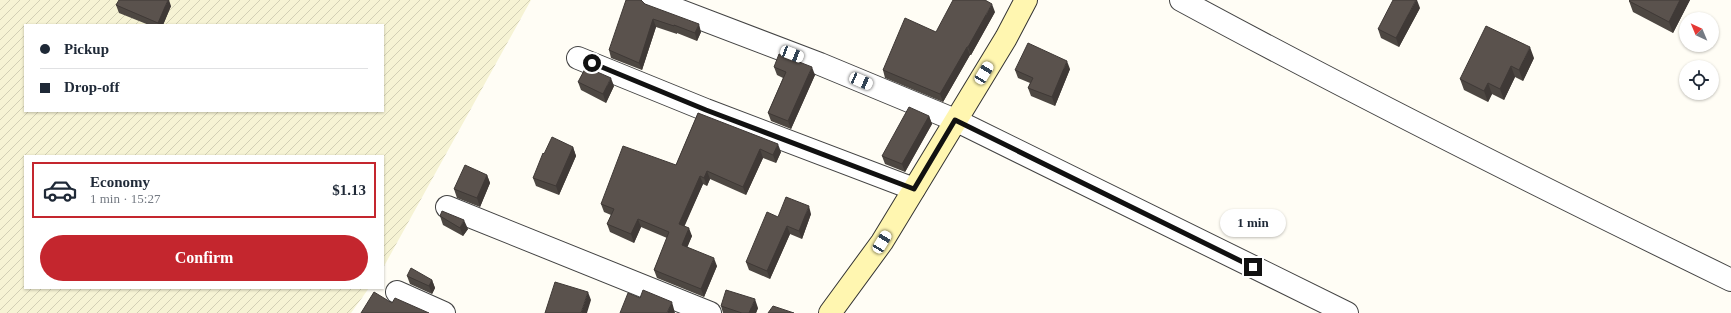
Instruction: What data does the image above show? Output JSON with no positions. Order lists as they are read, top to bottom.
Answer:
{
  "north": "top left",
  "page": {
    "banner": ["Pickup", "Drop-off"],
    "list": [
      {
        "name": "Economy",
        "note": "1 min · 15:27",
        "value": "$1.13"
      }
    ],
    "bubble": "1 min",
    "buttons": "Confirm"
  }
}
